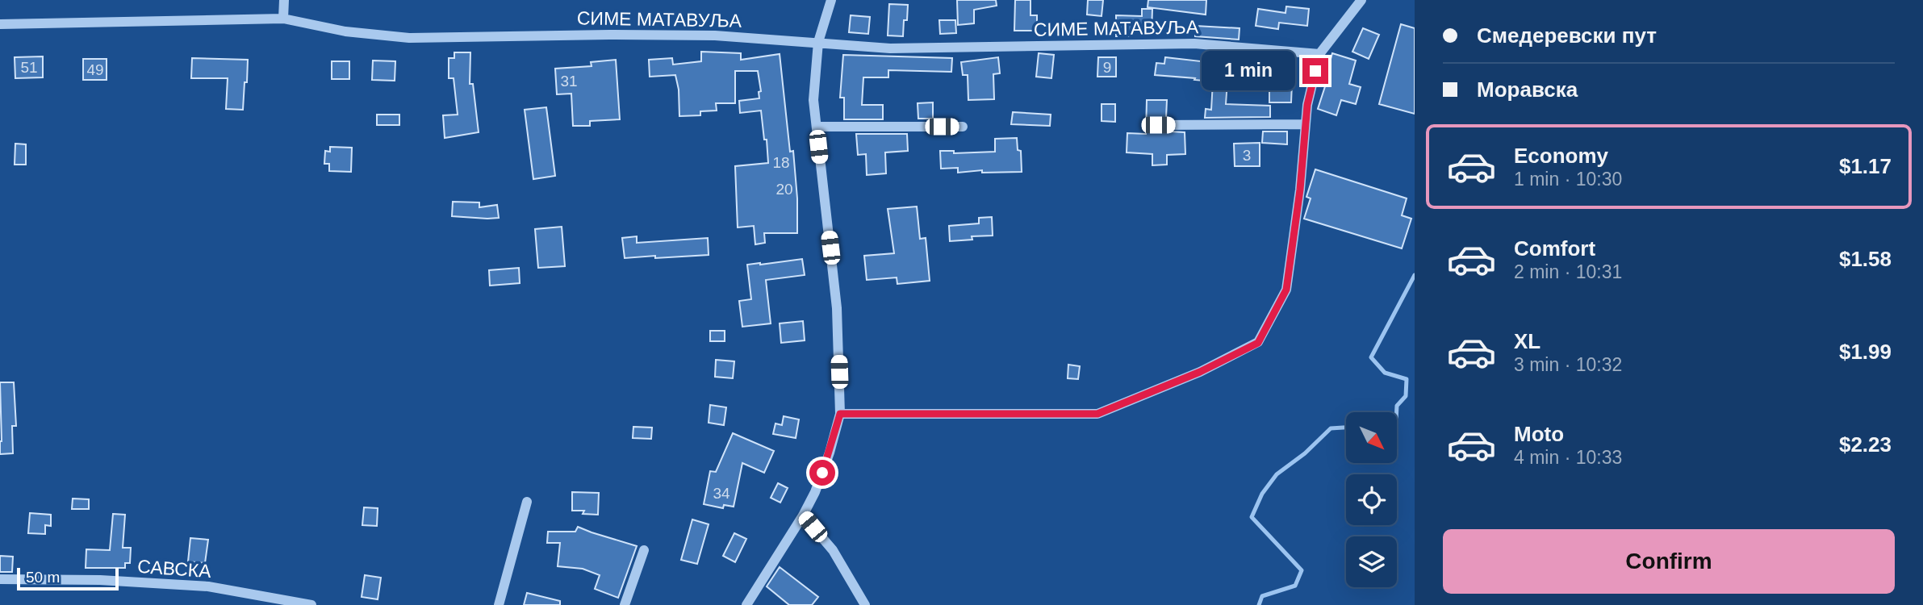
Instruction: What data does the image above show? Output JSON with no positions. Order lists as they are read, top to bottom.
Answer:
{
  "streets": {
    "street": ["СИМЕ МАТАВУЉА", "САВСКА"]
  },
  "house_numbers": [
    "51",
    "9",
    "49",
    "31",
    "3",
    "18",
    "20",
    "34"
  ],
  "scale_bar": "50 m",
  "north": "bottom right",
  "page": {
    "banner": ["Смедеревски пут", "Моравска"],
    "bubble": "1 min",
    "list": [
      {
        "name": "Economy",
        "note": "1 min · 10:30",
        "value": "$1.17"
      },
      {
        "name": "Comfort",
        "note": "2 min · 10:31",
        "value": "$1.58"
      },
      {
        "name": "XL",
        "note": "3 min · 10:32",
        "value": "$1.99"
      },
      {
        "name": "Moto",
        "note": "4 min · 10:33",
        "value": "$2.23"
      }
    ],
    "buttons": "Confirm",
    "scale": "50 m"
  }
}
